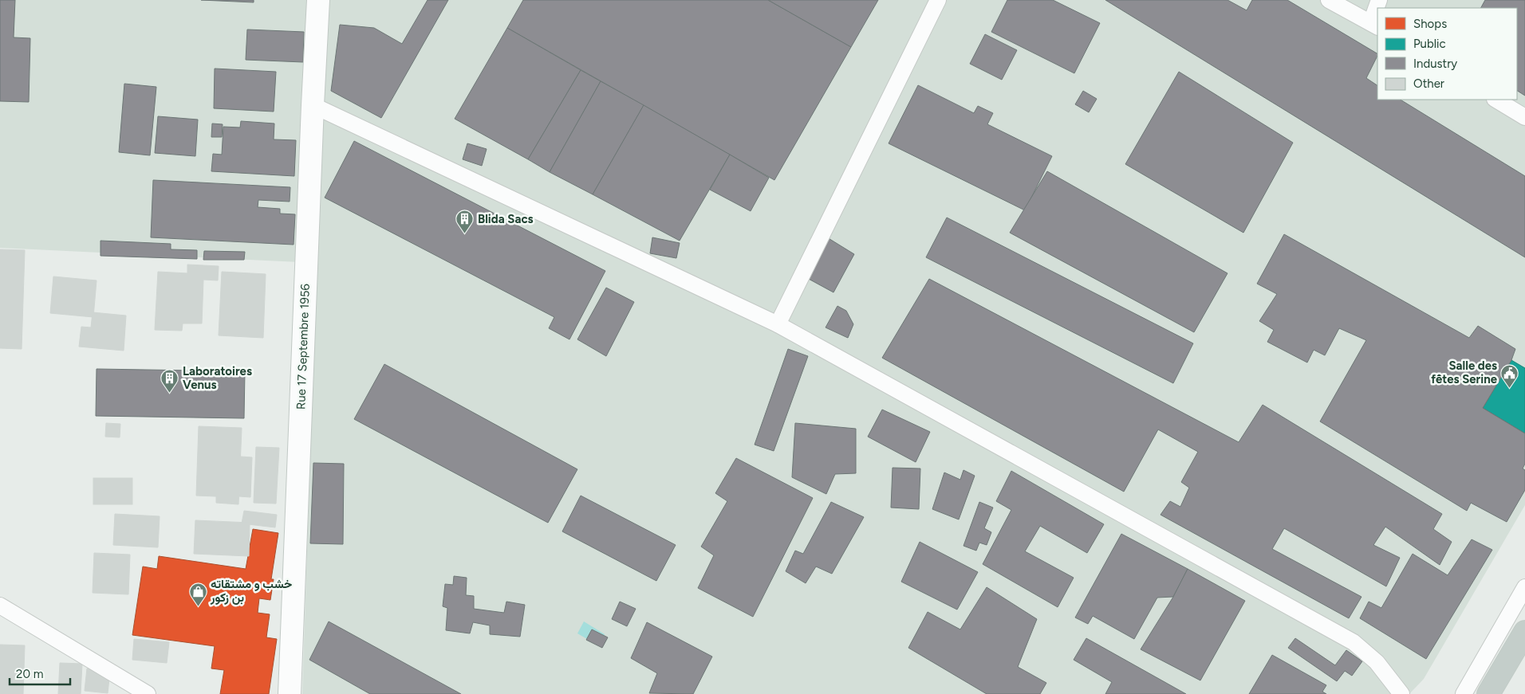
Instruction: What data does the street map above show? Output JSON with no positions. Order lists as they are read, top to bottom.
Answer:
{
  "streets": {
    "main road": ["Rue 17 Septembre 1956"]
  },
  "places": {
    "building": ["Blida Sacs", "Laboratoires Venus"],
    "public building": ["Salle des fêtes Serine"],
    "shop": ["خشب و مشتقاته بن زكور"]
  },
  "legend": [
    "Shops",
    "Public",
    "Industry",
    "Other"
  ],
  "scale_bar": "20 m"
}
